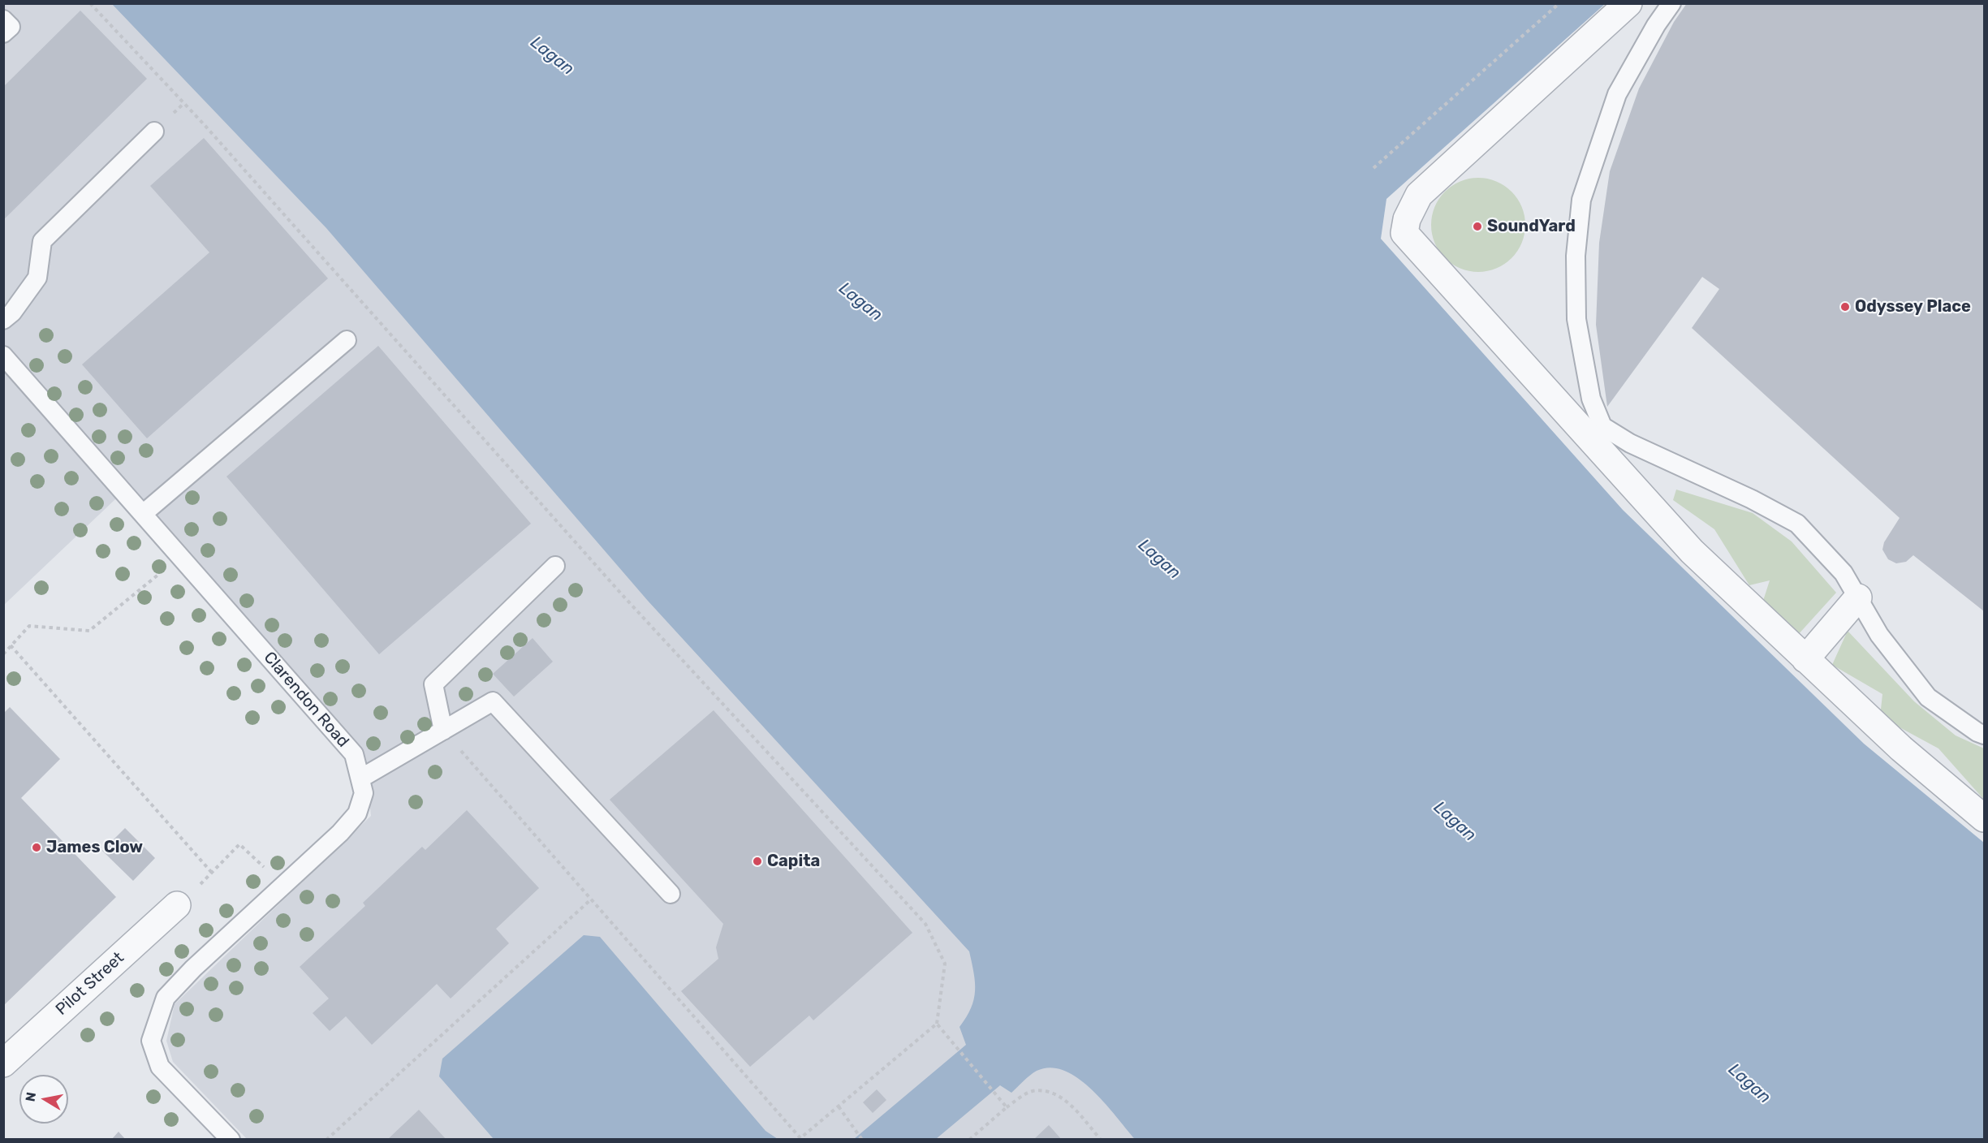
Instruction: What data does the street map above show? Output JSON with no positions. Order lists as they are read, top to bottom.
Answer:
{
  "streets": {
    "street": ["Pilot Street"],
    "lane": ["Clarendon Road"]
  },
  "water": ["Lagan"],
  "places": [
    "SoundYard",
    "Odyssey Place",
    "James Clow",
    "Capita"
  ],
  "north": "left"
}
